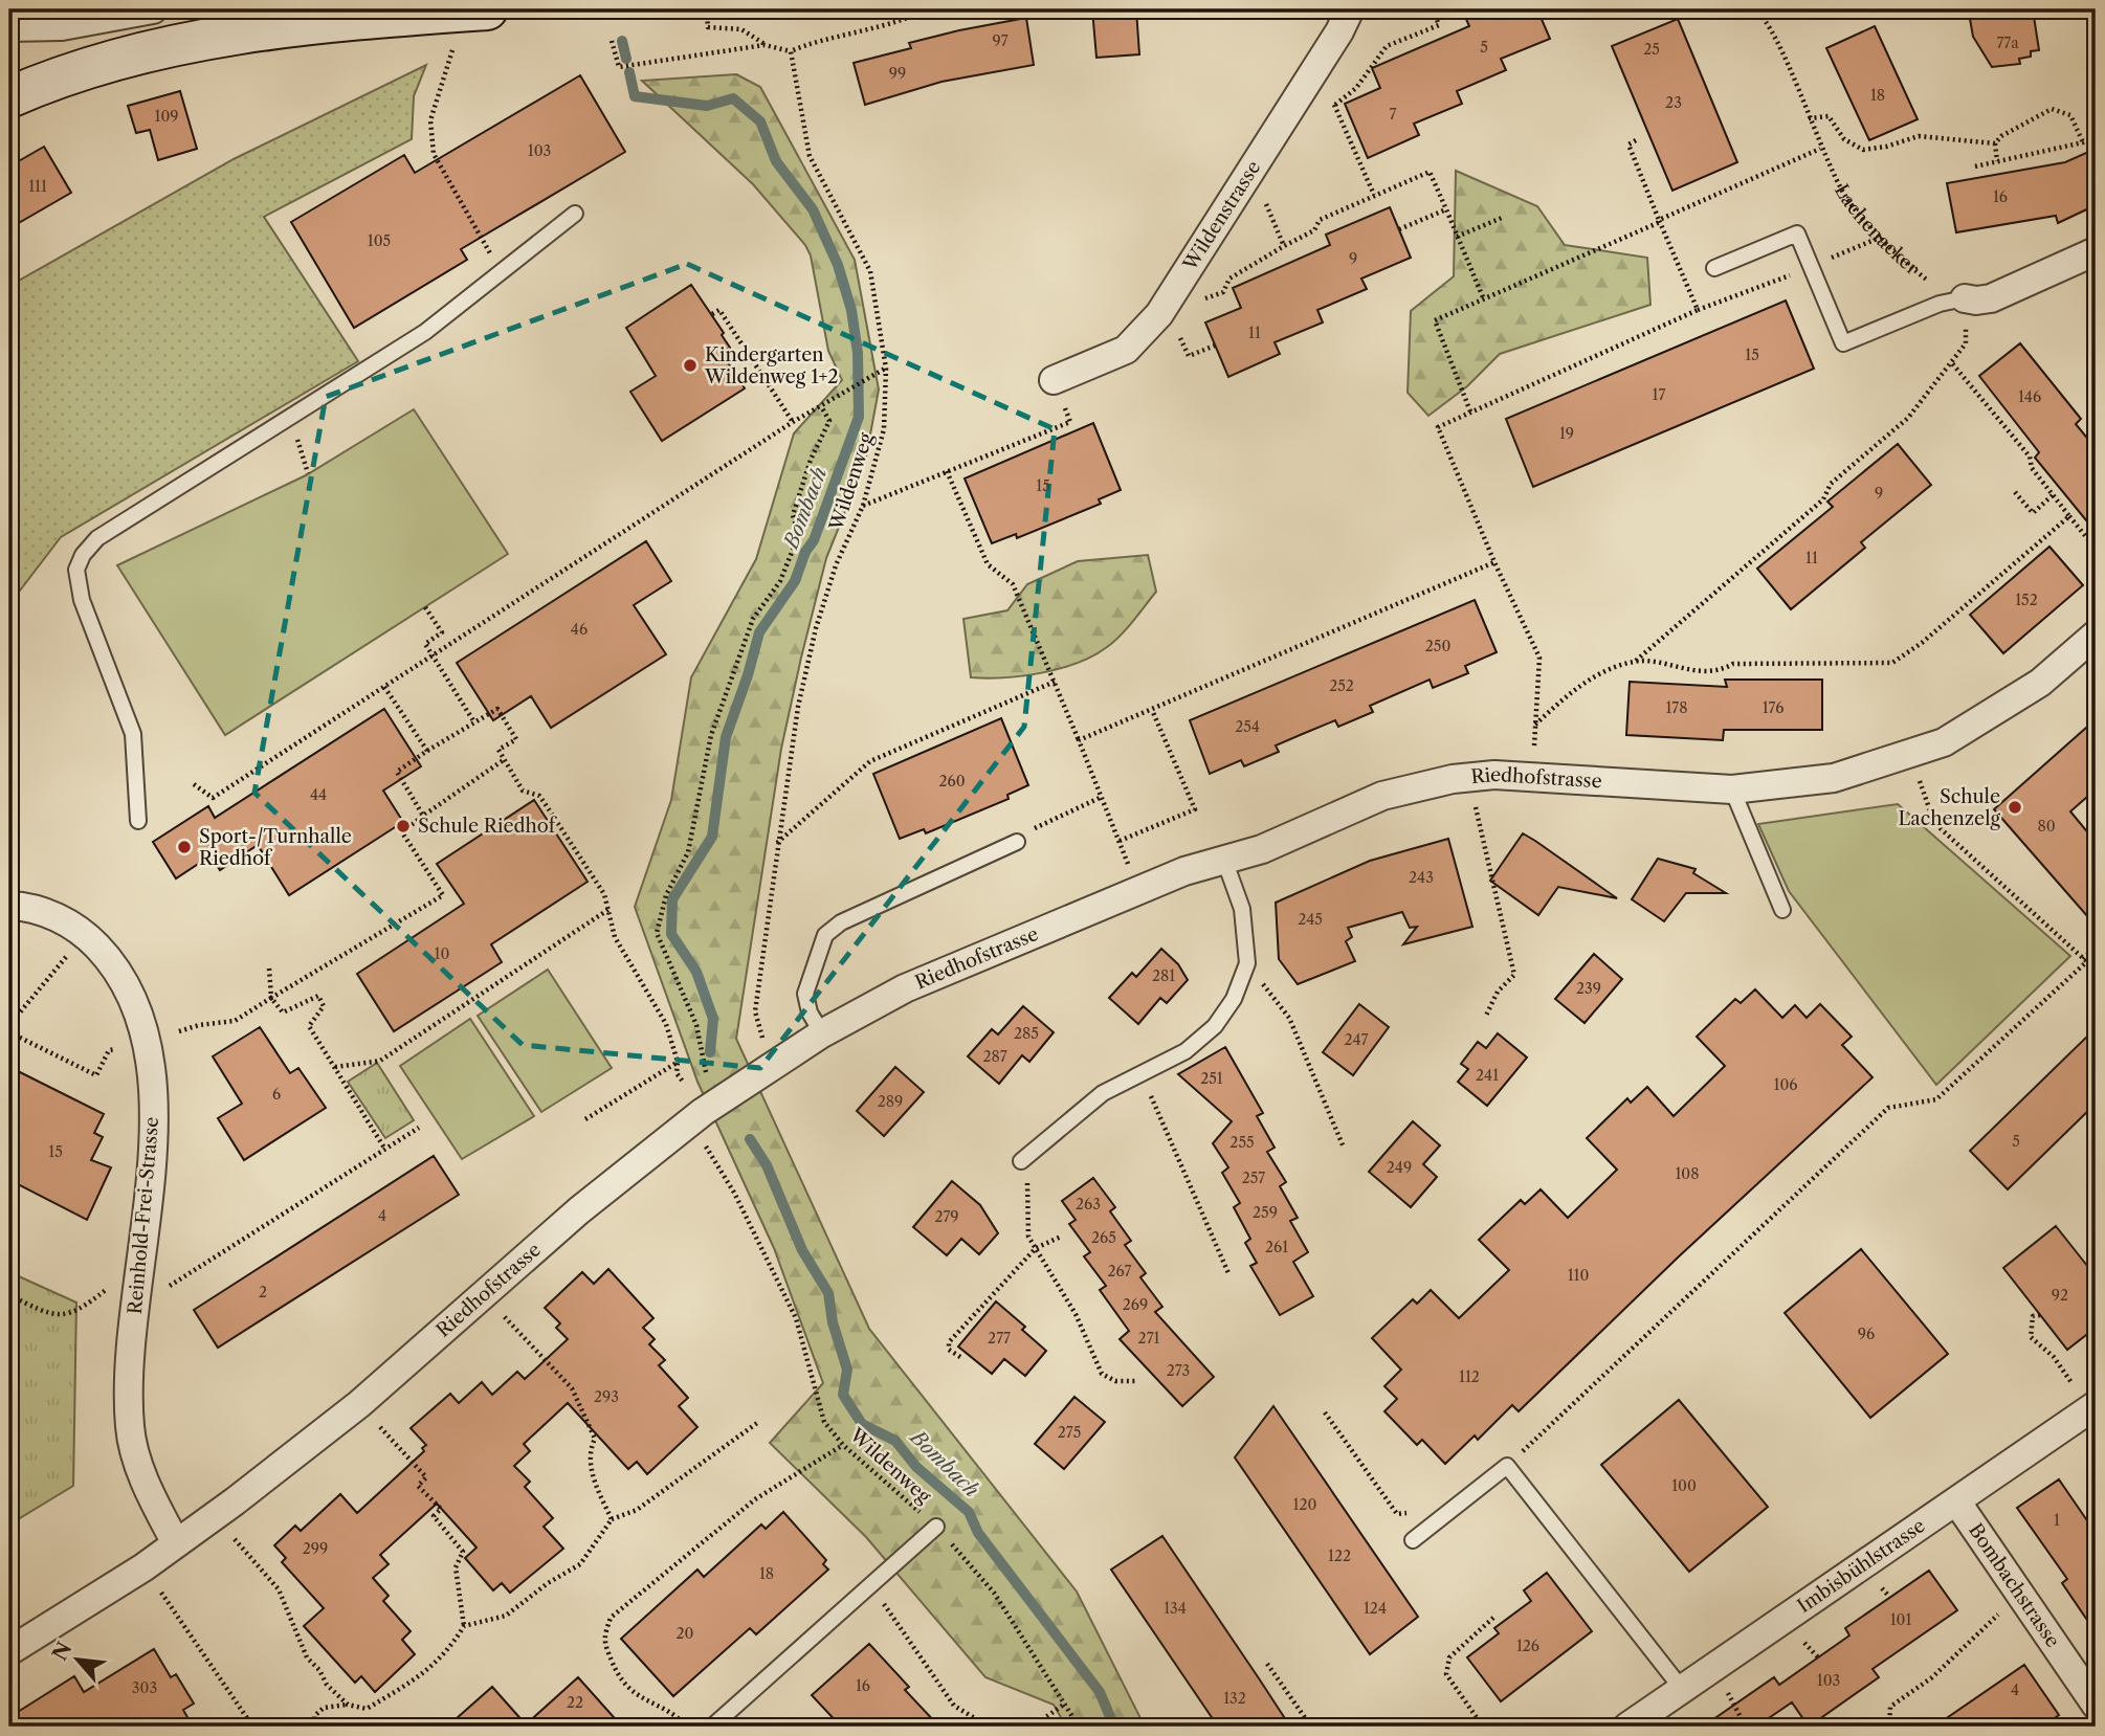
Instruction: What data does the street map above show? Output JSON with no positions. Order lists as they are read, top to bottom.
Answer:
{
  "streets": {
    "street": [
      "Wildenstrasse",
      "Riedhofstrasse",
      "Reinhold-Frei-Strasse",
      "Imbisbühlstrasse",
      "Bombachstrasse"
    ],
    "path": ["Lachenacker", "Wildenweg"]
  },
  "crossings": [
    ["Wildenweg", "Riedhofstrasse"],
    ["Riedhofstrasse", "Reinhold-Frei-Strasse"],
    ["Imbisbühlstrasse", "Bombachstrasse"]
  ],
  "water": ["Bombach"],
  "places": [
    "Kindergarten Wildenweg 1+2",
    "Schule Lachenzelg",
    "Schule Riedhof",
    "Sport-/Turnhalle Riedhof"
  ],
  "house_numbers": [
    "97",
    "77a",
    "5",
    "25",
    "99",
    "18",
    "23",
    "7",
    "109",
    "103",
    "111",
    "16",
    "105",
    "9",
    "11",
    "15",
    "17",
    "146",
    "19",
    "15",
    "9",
    "11",
    "152",
    "46",
    "250",
    "252",
    "178",
    "176",
    "254",
    "260",
    "44",
    "80",
    "243",
    "245",
    "10",
    "281",
    "239",
    "285",
    "247",
    "287",
    "241",
    "251",
    "106",
    "6",
    "289",
    "5",
    "255",
    "15",
    "249",
    "108",
    "257",
    "263",
    "259",
    "4",
    "279",
    "265",
    "261",
    "267",
    "110",
    "2",
    "92",
    "269",
    "96",
    "277",
    "271",
    "273",
    "112",
    "293",
    "275",
    "100",
    "120",
    "1",
    "299",
    "122",
    "18",
    "134",
    "124",
    "101",
    "20",
    "126",
    "103",
    "16",
    "303",
    "4",
    "132",
    "22"
  ],
  "north": "top left"
}
